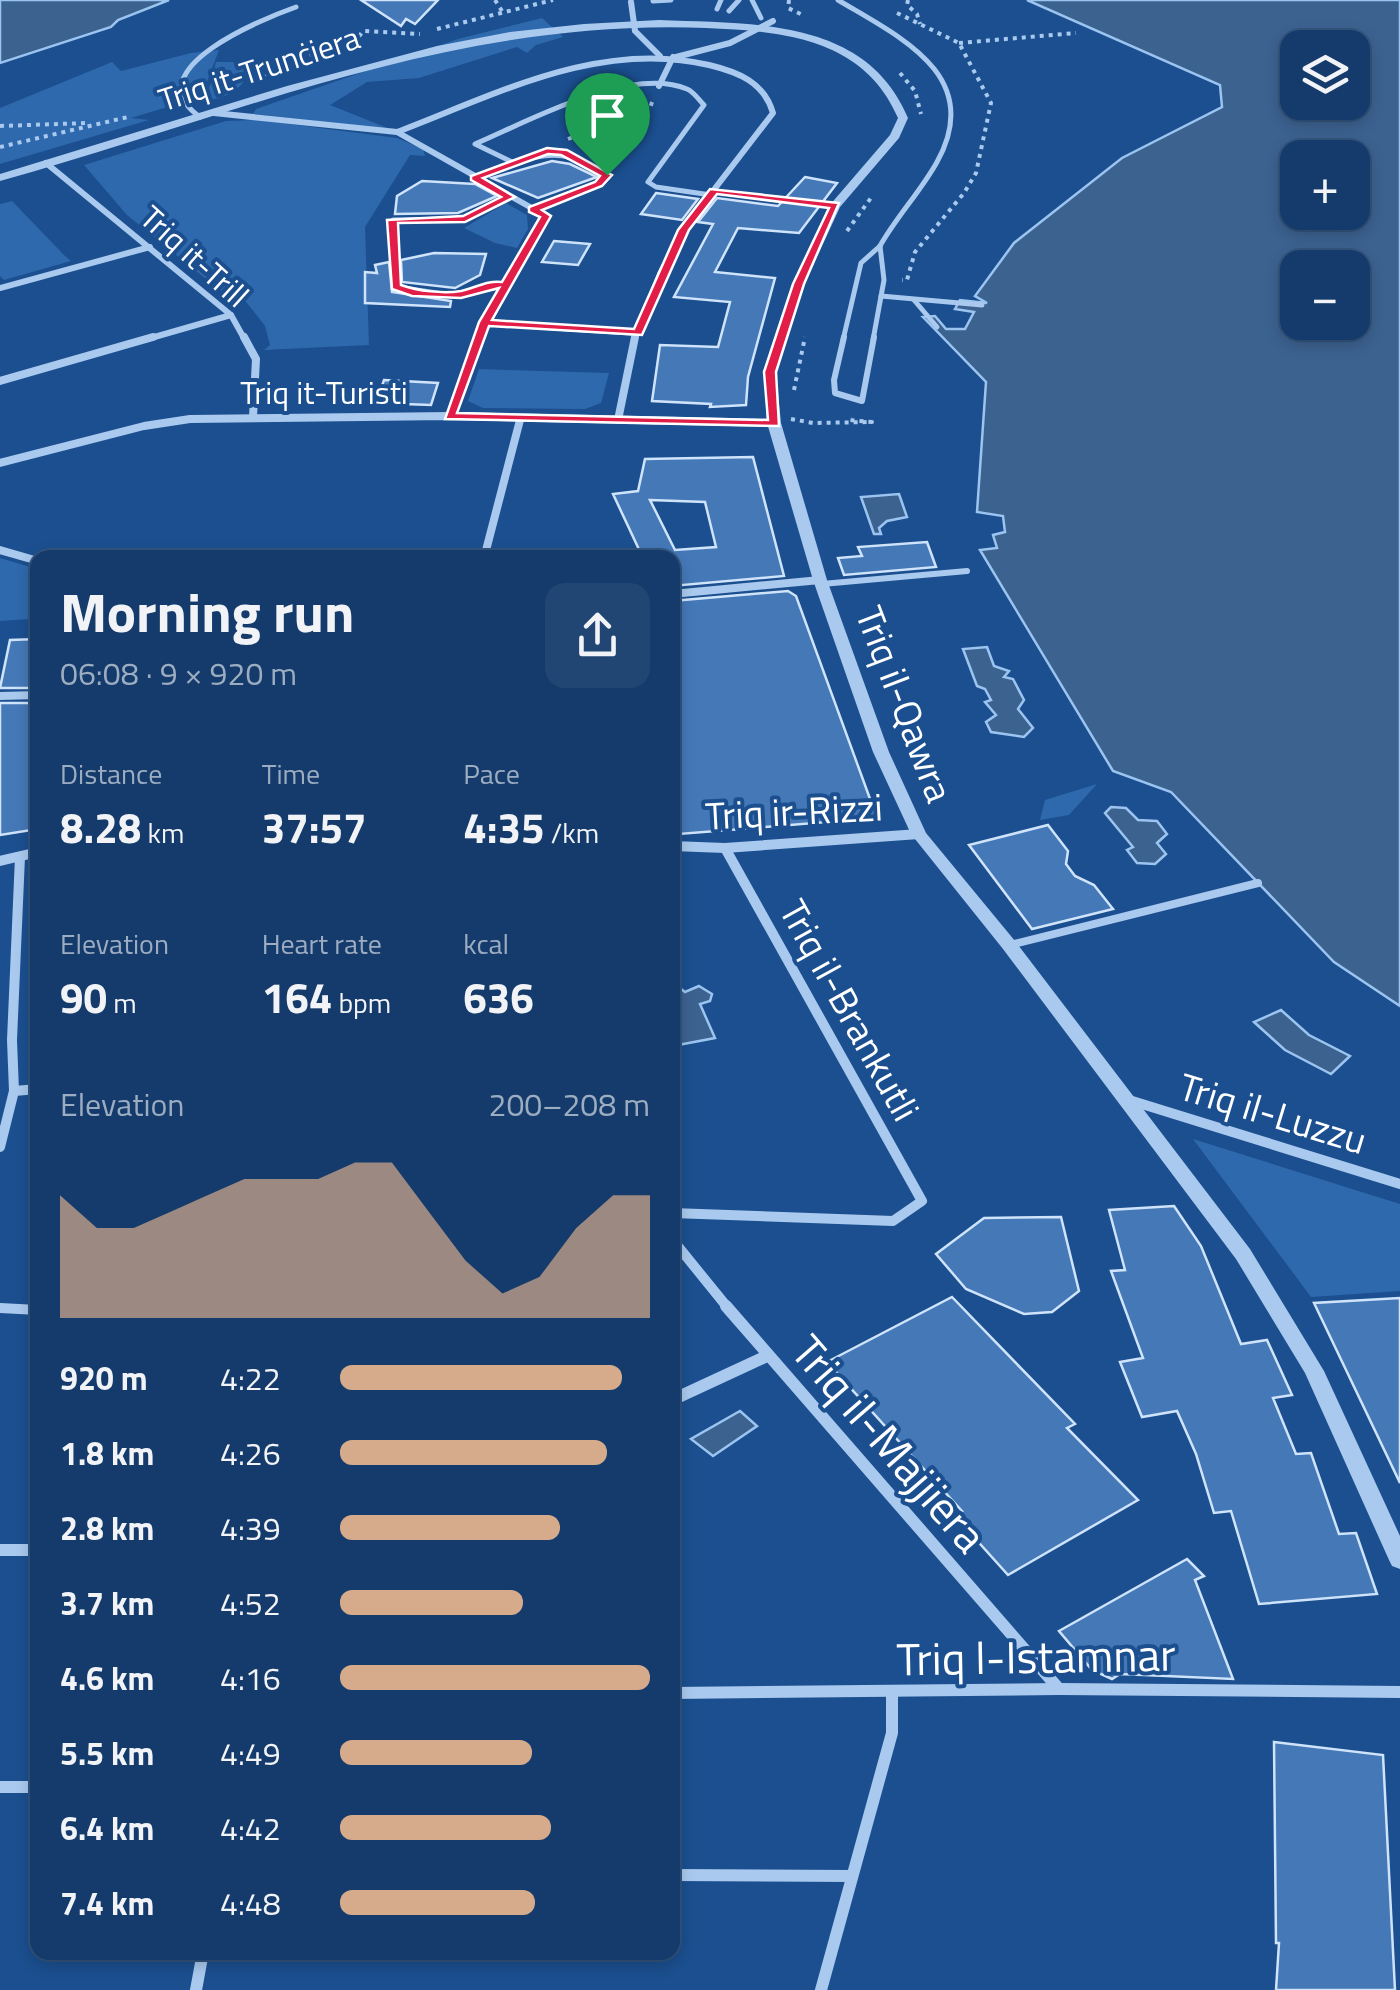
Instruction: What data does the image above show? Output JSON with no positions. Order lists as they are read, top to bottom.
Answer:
{
  "streets": {
    "street": [
      "Triq it-Trunċiera",
      "Triq it-Trill",
      "Triq it-Turisti",
      "Triq il-Qawra",
      "Triq ir-Rizzi",
      "Triq il-Brankutli",
      "Triq il-Luzzu",
      "Triq il-Majjiera",
      "Triq l-Istamnar"
    ]
  },
  "crossings": [
    ["Triq it-Trunċiera", "Triq it-Trill"],
    ["Triq it-Trill", "Triq it-Turisti"],
    ["Triq it-Turisti", "Triq il-Qawra"],
    ["Triq il-Qawra", "Triq ir-Rizzi"],
    ["Triq il-Qawra", "Triq il-Luzzu"],
    ["Triq ir-Rizzi", "Triq il-Brankutli"],
    ["Triq il-Majjiera", "Triq l-Istamnar"]
  ],
  "page": {
    "map_buttons": ["+", "−"],
    "heading": ["Morning run", "06:08 · 9 × 920 m"],
    "stats": [
      ["Distance", "8.28 km"],
      ["Time", "37:57"],
      ["Pace", "4:35 /km"],
      ["Elevation", "90 m"],
      ["Heart rate", "164 bpm"],
      ["kcal", "636"]
    ],
    "chart": ["Elevation", "200–208 m"],
    "list": [
      {
        "name": "920 m",
        "note": "4:22"
      },
      {
        "name": "1.8 km",
        "note": "4:26"
      },
      {
        "name": "2.8 km",
        "note": "4:39"
      },
      {
        "name": "3.7 km",
        "note": "4:52"
      },
      {
        "name": "4.6 km",
        "note": "4:16"
      },
      {
        "name": "5.5 km",
        "note": "4:49"
      },
      {
        "name": "6.4 km",
        "note": "4:42"
      },
      {
        "name": "7.4 km",
        "note": "4:48"
      }
    ]
  }
}
